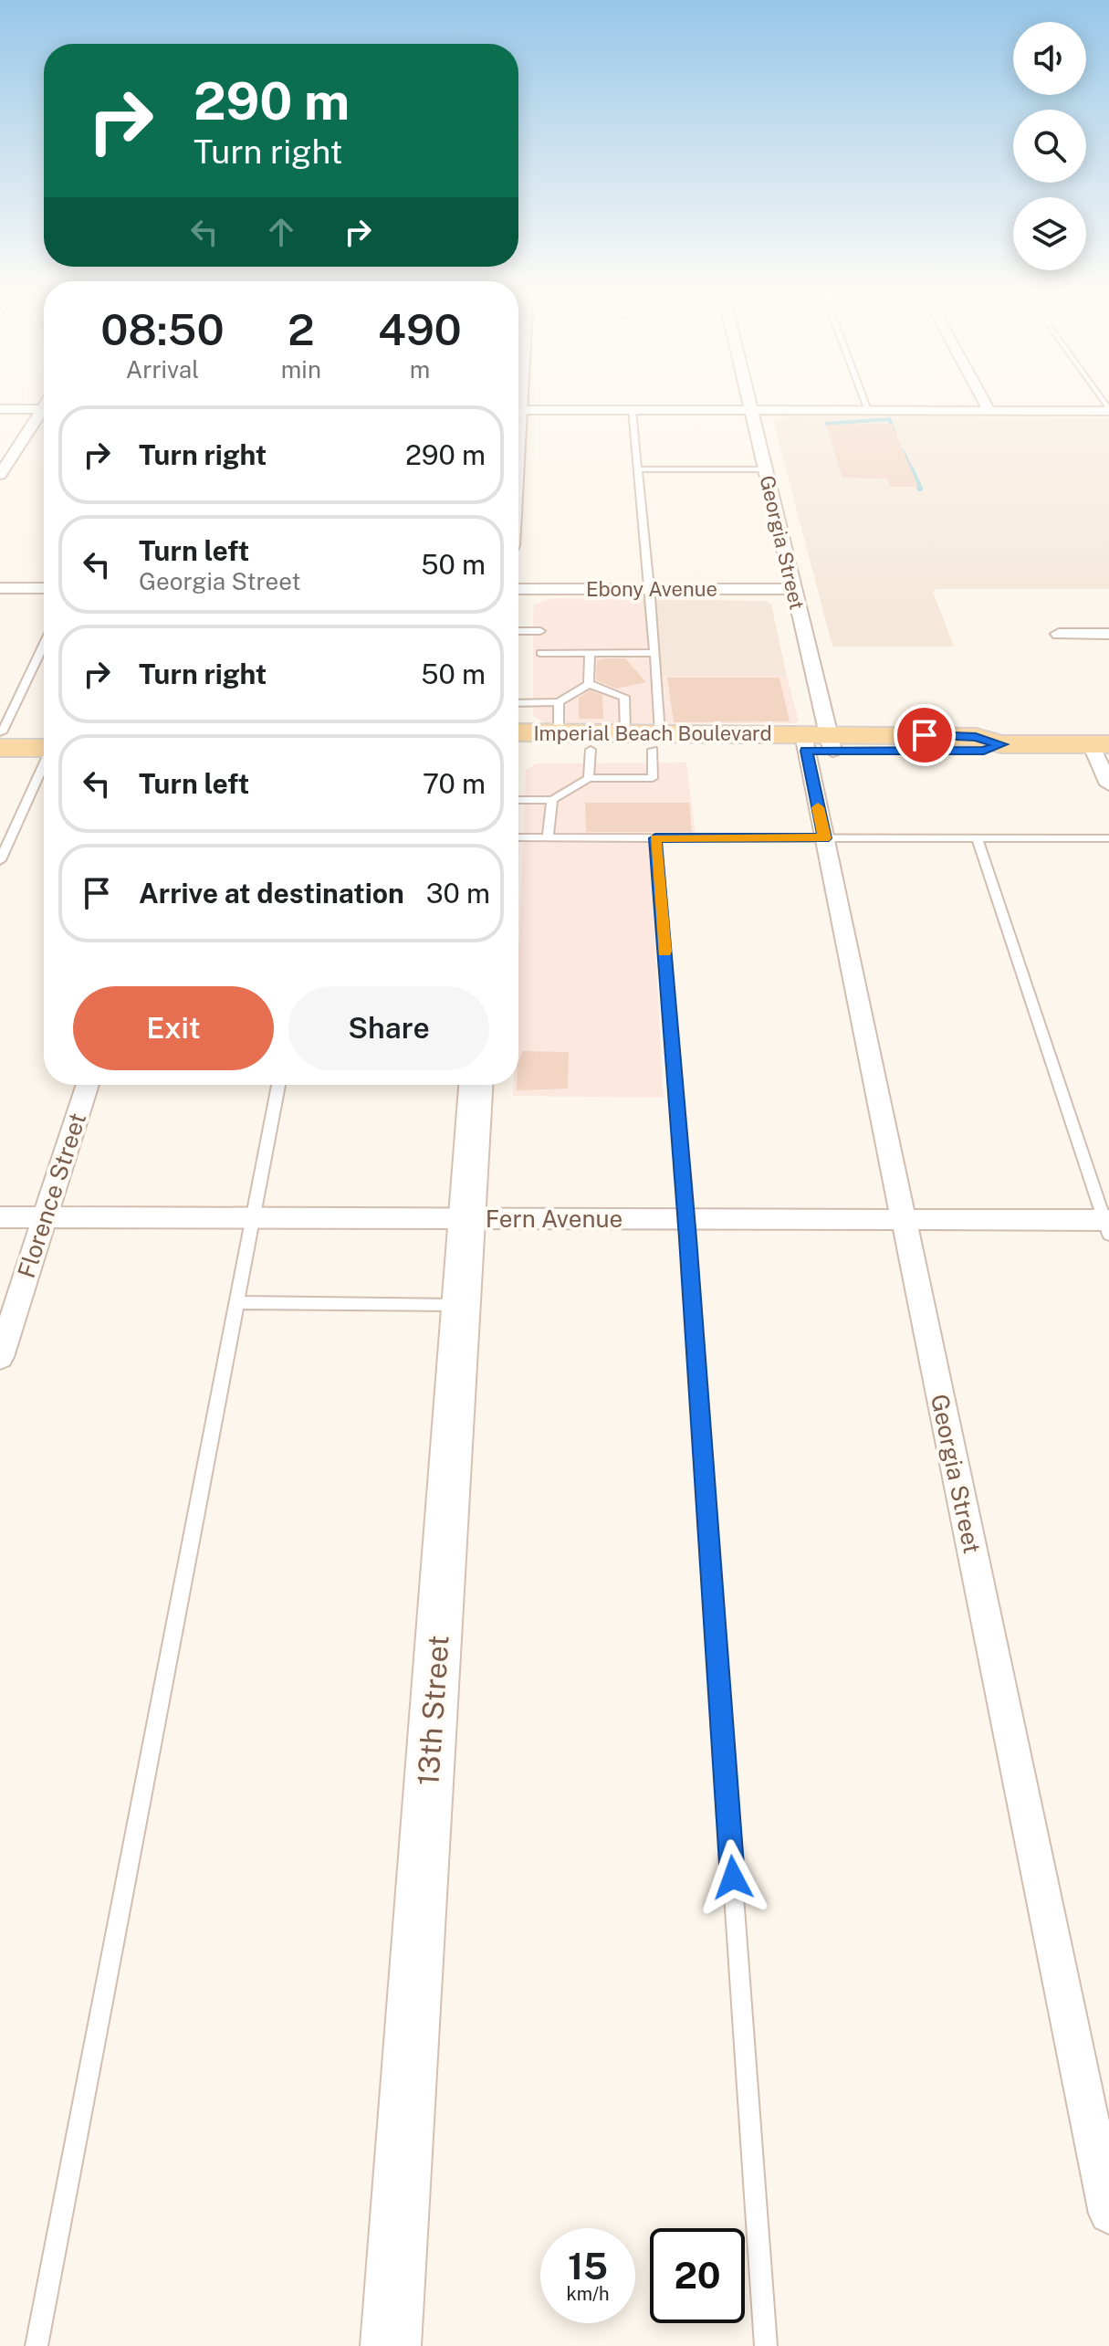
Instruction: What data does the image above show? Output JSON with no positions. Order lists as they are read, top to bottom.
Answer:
{
  "streets": {
    "main road": ["Imperial Beach Boulevard", "13th Street"],
    "street": [
      "Georgia Street",
      "Ebony Avenue",
      "Florence Street",
      "Fern Avenue"
    ]
  },
  "crossings": [
    ["Georgia Street", "Ebony Avenue"],
    ["Georgia Street", "Imperial Beach Boulevard"],
    ["Georgia Street", "Fern Avenue"],
    ["Florence Street", "Fern Avenue"],
    ["Fern Avenue", "13th Street"]
  ],
  "page": {
    "turn": ["290 m", "Turn right"],
    "eta": [
      "08:50",
      "Arrival",
      "2",
      "min",
      "490",
      "m"
    ],
    "list": [
      {
        "name": "Turn right",
        "value": "290 m"
      },
      {
        "name": "Turn left",
        "note": "Georgia Street",
        "value": "50 m"
      },
      {
        "name": "Turn right",
        "value": "50 m"
      },
      {
        "name": "Turn left",
        "value": "70 m"
      },
      {
        "name": "Arrive at destination",
        "value": "30 m"
      }
    ],
    "buttons": ["Exit", "Share"],
    "speed": "15 km/h",
    "limit": "20"
  }
}
